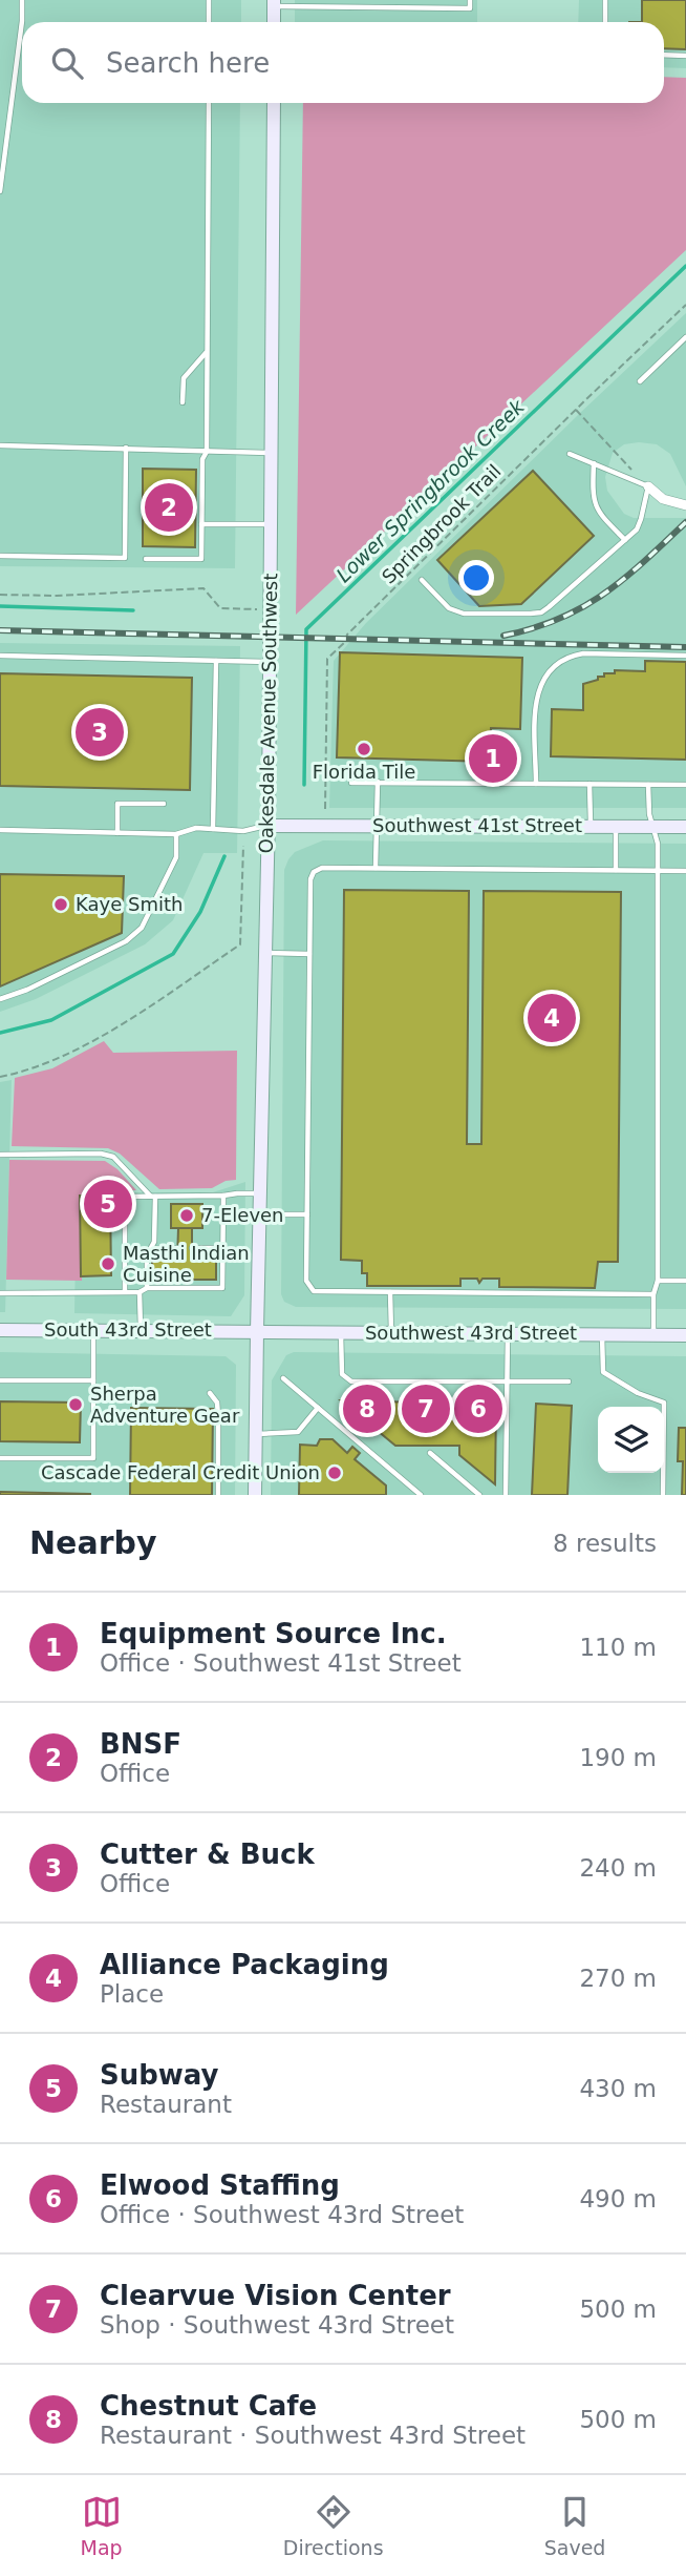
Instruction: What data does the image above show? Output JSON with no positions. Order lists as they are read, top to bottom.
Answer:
{
  "streets": {
    "street": [
      "Oakesdale Avenue Southwest",
      "Southwest 41st Street",
      "South 43rd Street",
      "Southwest 43rd Street"
    ],
    "path": ["Springbrook Trail"]
  },
  "crossings": [
    ["Oakesdale Avenue Southwest", "Southwest 41st Street"],
    ["Oakesdale Avenue Southwest", "South 43rd Street"],
    ["Oakesdale Avenue Southwest", "Southwest 43rd Street"],
    ["South 43rd Street", "Southwest 43rd Street"]
  ],
  "water": ["Lower Springbrook Creek"],
  "places": [
    "Florida Tile",
    "Kaye Smith",
    "7-Eleven",
    "Masthi Indian Cuisine",
    "Sherpa Adventure Gear",
    "Cascade Federal Credit Union"
  ],
  "page": {
    "search": "Search here",
    "pins": [
      "2",
      "3",
      "1",
      "4",
      "5",
      "6",
      "7",
      "8"
    ],
    "heading": ["Nearby", "8 results"],
    "list": [
      {
        "mark": "1",
        "name": "Equipment Source Inc.",
        "note": "Office · Southwest 41st Street",
        "value": "110 m"
      },
      {
        "mark": "2",
        "name": "BNSF",
        "note": "Office",
        "value": "190 m"
      },
      {
        "mark": "3",
        "name": "Cutter & Buck",
        "note": "Office",
        "value": "240 m"
      },
      {
        "mark": "4",
        "name": "Alliance Packaging",
        "note": "Place",
        "value": "270 m"
      },
      {
        "mark": "5",
        "name": "Subway",
        "note": "Restaurant",
        "value": "430 m"
      },
      {
        "mark": "6",
        "name": "Elwood Staffing",
        "note": "Office · Southwest 43rd Street",
        "value": "490 m"
      },
      {
        "mark": "7",
        "name": "Clearvue Vision Center",
        "note": "Shop · Southwest 43rd Street",
        "value": "500 m"
      },
      {
        "mark": "8",
        "name": "Chestnut Cafe",
        "note": "Restaurant · Southwest 43rd Street",
        "value": "500 m"
      }
    ],
    "nav": ["Map", "Directions", "Saved"]
  }
}
